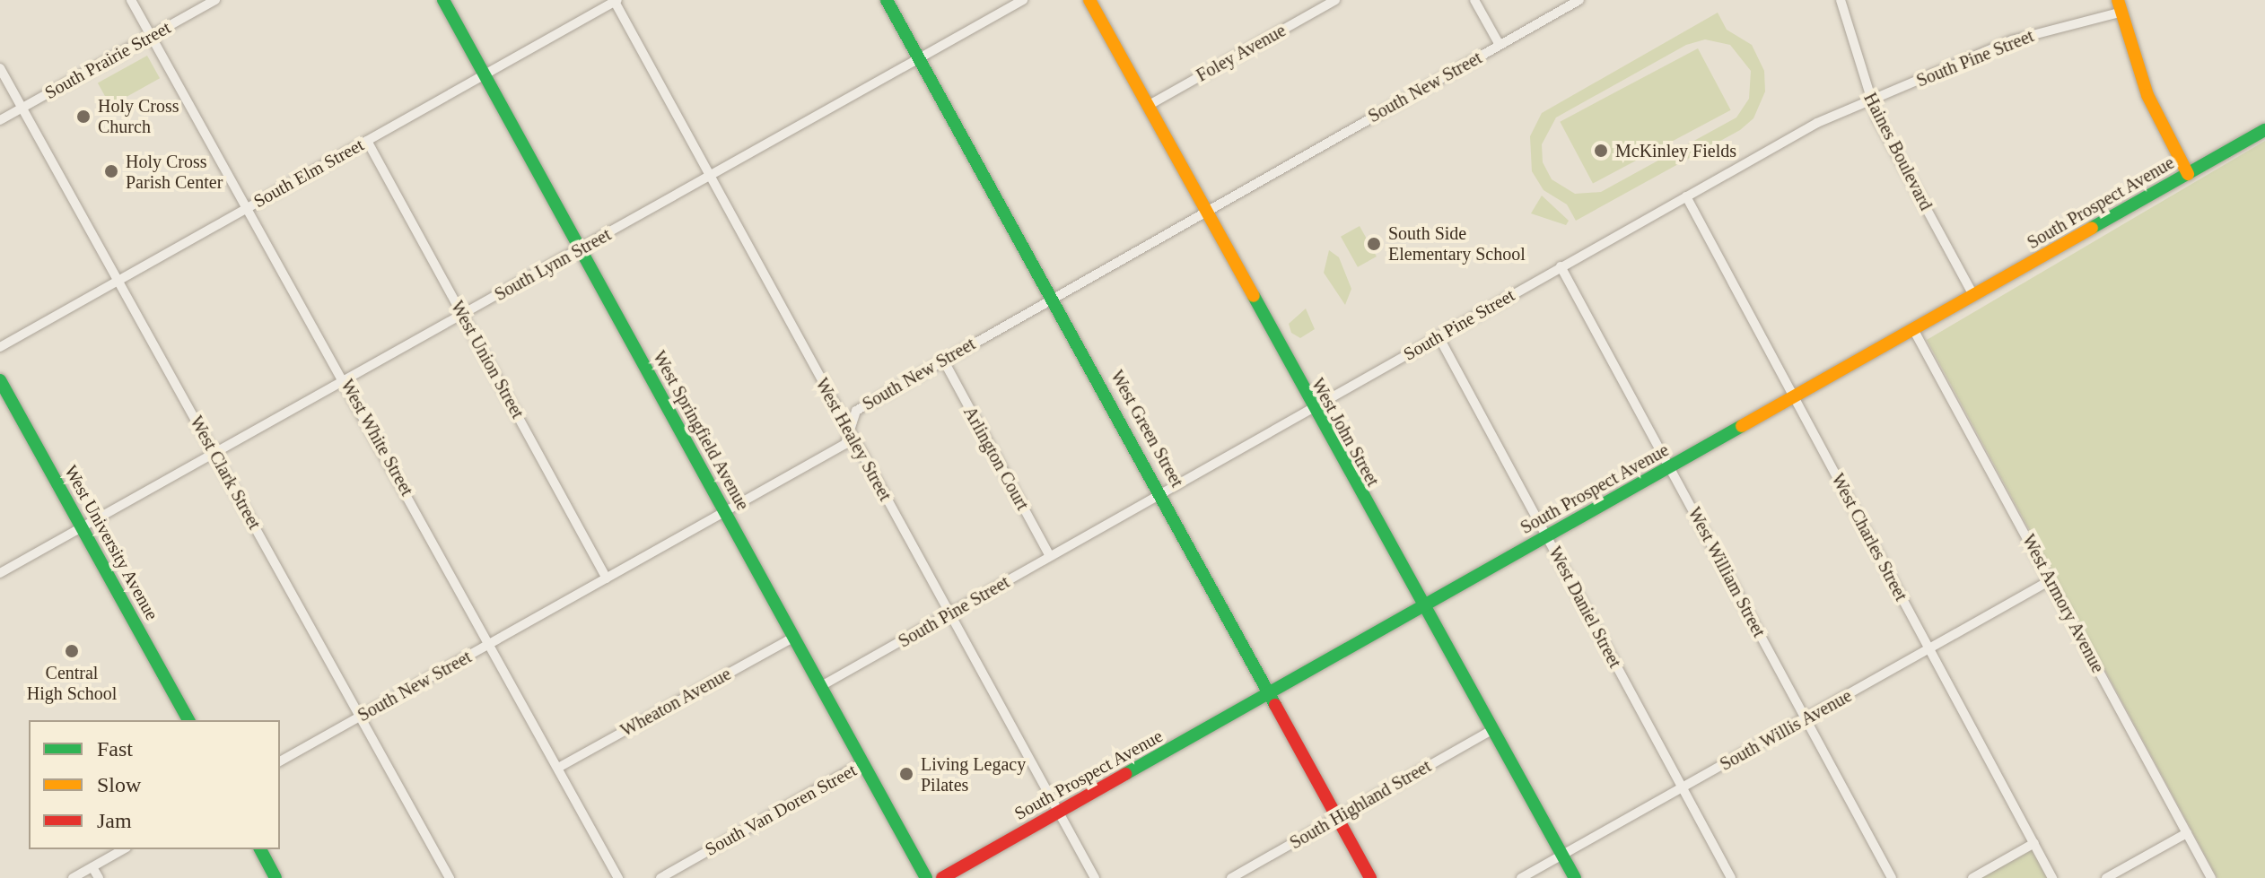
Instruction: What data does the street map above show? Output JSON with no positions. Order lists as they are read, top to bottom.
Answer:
{
  "streets": {
    "main road": [
      "South Prospect Avenue",
      "West Green Street",
      "West Springfield Avenue",
      "West John Street",
      "West University Avenue"
    ],
    "street": [
      "Foley Avenue",
      "South Pine Street",
      "South Prairie Street",
      "South New Street",
      "Haines Boulevard",
      "South Elm Street",
      "South Lynn Street",
      "West Union Street",
      "West White Street",
      "West Healey Street",
      "Arlington Court",
      "West Clark Street",
      "West Charles Street",
      "West William Street",
      "West Armory Avenue",
      "West Daniel Street",
      "Wheaton Avenue",
      "South Willis Avenue",
      "South Highland Street",
      "South Van Doren Street"
    ]
  },
  "crossings": [
    ["Foley Avenue", "West John Street"],
    ["South Pine Street", "Haines Boulevard"],
    ["South Pine Street", "West Green Street"],
    ["South Pine Street", "West Springfield Avenue"],
    ["South Pine Street", "West John Street"],
    ["South Pine Street", "West Healey Street"],
    ["South Pine Street", "Arlington Court"],
    ["South Pine Street", "West Charles Street"],
    ["South Pine Street", "West William Street"],
    ["South Pine Street", "West Daniel Street"],
    ["South Prairie Street", "West White Street"],
    ["South Prairie Street", "West Clark Street"],
    ["South New Street", "West Union Street"],
    ["South New Street", "West Green Street"],
    ["South New Street", "West Springfield Avenue"],
    ["South New Street", "West John Street"],
    ["South New Street", "West White Street"],
    ["South New Street", "West Healey Street"],
    ["South New Street", "Arlington Court"],
    ["South New Street", "West Clark Street"],
    ["Haines Boulevard", "South Prospect Avenue"],
    ["South Elm Street", "West Union Street"],
    ["South Elm Street", "West Springfield Avenue"],
    ["South Elm Street", "West White Street"],
    ["South Elm Street", "West Healey Street"],
    ["South Elm Street", "West Clark Street"],
    ["South Prospect Avenue", "West Green Street"],
    ["South Prospect Avenue", "West John Street"],
    ["South Prospect Avenue", "West Healey Street"],
    ["South Prospect Avenue", "West Charles Street"],
    ["South Prospect Avenue", "West William Street"],
    ["South Prospect Avenue", "West Armory Avenue"],
    ["South Prospect Avenue", "West Daniel Street"],
    ["South Lynn Street", "West Union Street"],
    ["South Lynn Street", "West Green Street"],
    ["South Lynn Street", "West Springfield Avenue"],
    ["South Lynn Street", "West White Street"],
    ["South Lynn Street", "West Healey Street"],
    ["South Lynn Street", "West Clark Street"],
    ["South Lynn Street", "West University Avenue"],
    ["West Green Street", "South Highland Street"],
    ["West Springfield Avenue", "Wheaton Avenue"],
    ["West Springfield Avenue", "South Van Doren Street"],
    ["West John Street", "South Willis Avenue"],
    ["West John Street", "South Highland Street"],
    ["West White Street", "Wheaton Avenue"],
    ["West Charles Street", "South Willis Avenue"],
    ["West William Street", "South Willis Avenue"],
    ["West Armory Avenue", "South Willis Avenue"],
    ["West Daniel Street", "South Willis Avenue"]
  ],
  "places": [
    "Holy Cross Church",
    "McKinley Fields",
    "Holy Cross Parish Center",
    "South Side Elementary School",
    "Central High School",
    "Living Legacy Pilates"
  ],
  "legend": ["Fast", "Slow", "Jam"]
}
